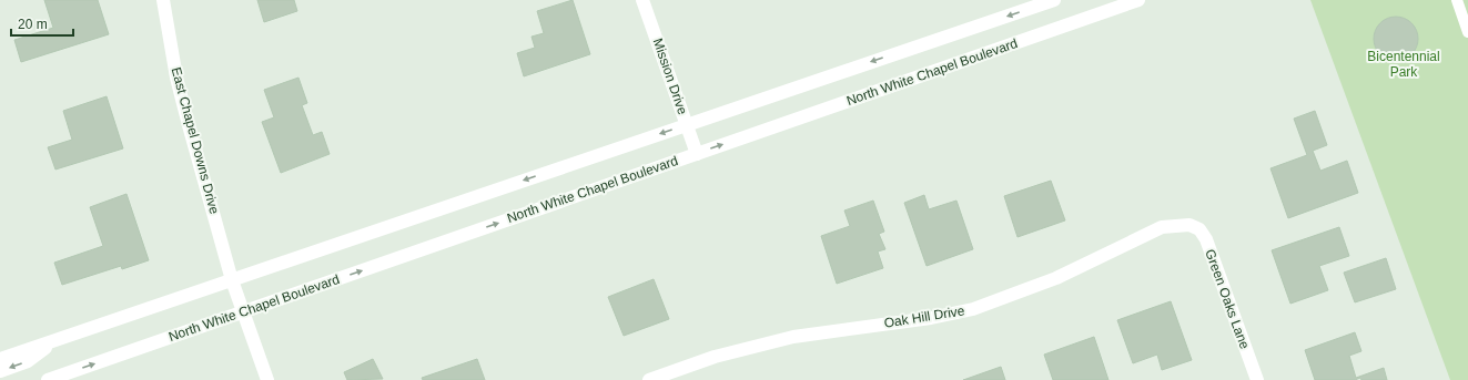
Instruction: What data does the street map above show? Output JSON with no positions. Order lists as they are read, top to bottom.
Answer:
{
  "streets": {
    "main road": [
      "North White Chapel Boulevard",
      "Mission Drive",
      "East Chapel Downs Drive",
      "Green Oaks Lane",
      "Oak Hill Drive"
    ]
  },
  "crossings": [
    ["North White Chapel Boulevard", "Mission Drive"],
    ["North White Chapel Boulevard", "East Chapel Downs Drive"],
    ["Green Oaks Lane", "Oak Hill Drive"]
  ],
  "parks": ["Bicentennial Park"],
  "scale_bar": "20 m"
}
